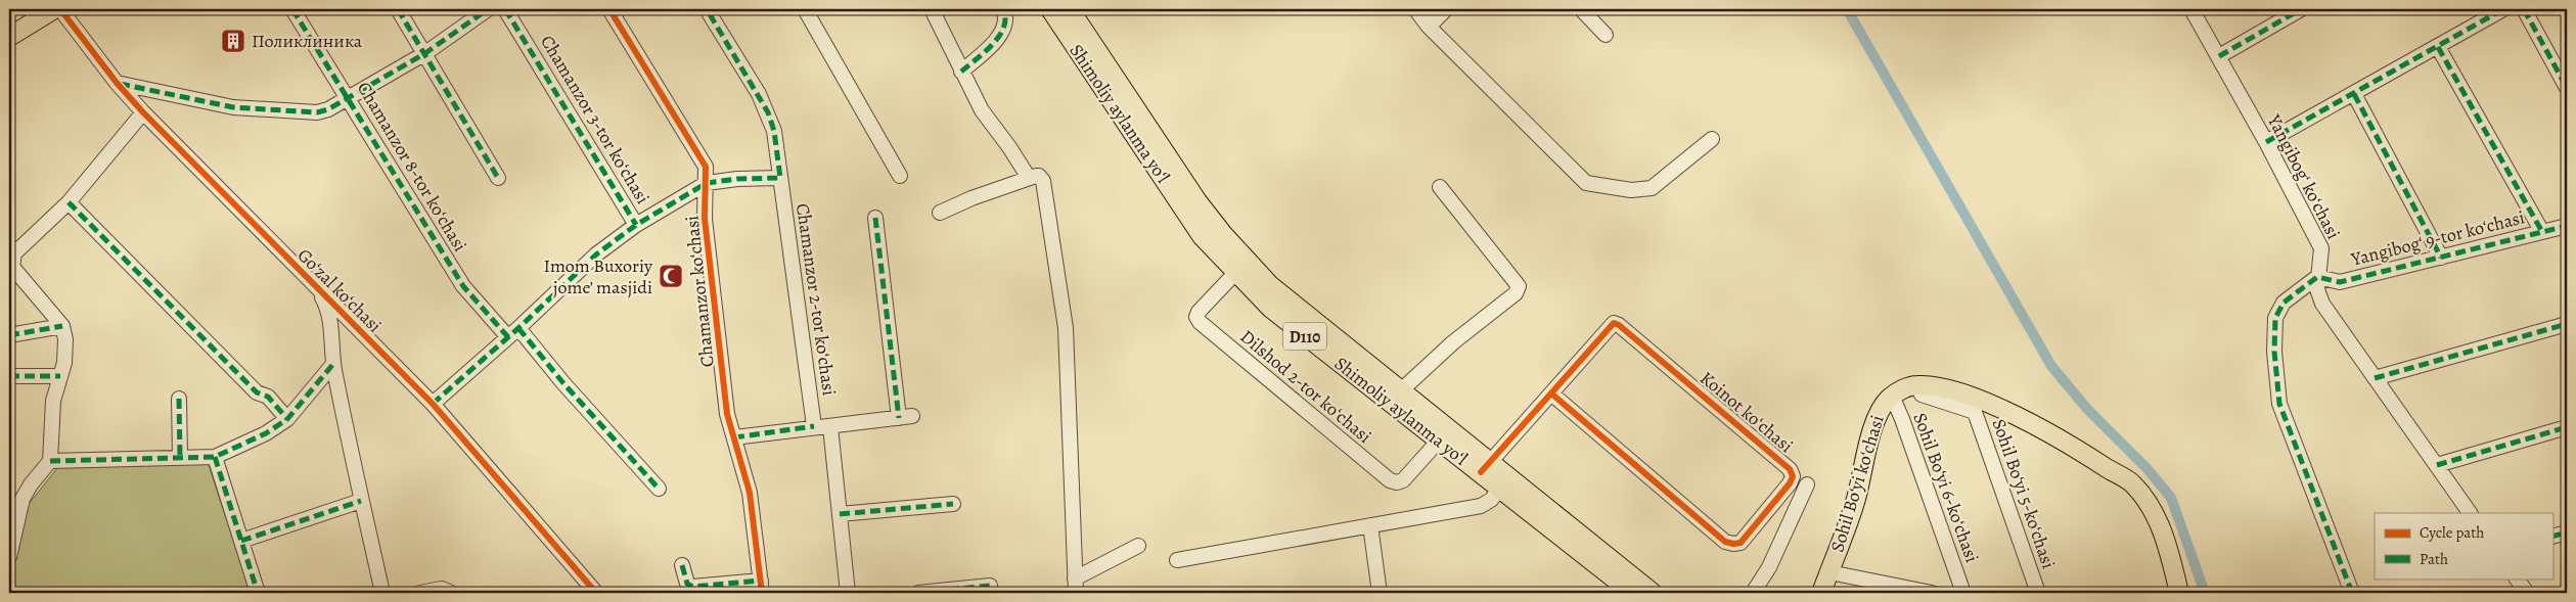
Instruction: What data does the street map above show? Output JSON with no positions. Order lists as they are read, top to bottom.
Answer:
{
  "streets": {
    "main road": ["Shimoliy aylanma yoʻl", "D110", "Sohil Boʻyi koʻchasi"],
    "street": [
      "Chamanzor 3-tor koʻchasi",
      "Chamanzor 8-tor koʻchasi",
      "Yangibogʻ koʻchasi",
      "Yangibogʻ 9-tor koʻchasi",
      "Goʻzal koʻchasi",
      "Chamanzor koʻchasi",
      "Chamanzor 2-tor koʻchasi",
      "Dilshod 2-tor koʻchasi",
      "Koinot koʻchasi",
      "Sohil Boʻyi 6-koʻchasi",
      "Sohil Boʻyi 5-koʻchasi"
    ]
  },
  "crossings": [
    ["Shimoliy aylanma yoʻl", "Dilshod 2-tor koʻchasi"],
    ["Shimoliy aylanma yoʻl", "Koinot koʻchasi"],
    ["Chamanzor 3-tor koʻchasi", "Chamanzor koʻchasi"],
    ["Chamanzor 8-tor koʻchasi", "Chamanzor koʻchasi"],
    ["Yangibogʻ koʻchasi", "Yangibogʻ 9-tor koʻchasi"],
    ["Goʻzal koʻchasi", "Chamanzor koʻchasi"],
    ["Chamanzor koʻchasi", "Chamanzor 2-tor koʻchasi"],
    ["Sohil Boʻyi koʻchasi", "Sohil Boʻyi 6-koʻchasi"],
    ["Sohil Boʻyi koʻchasi", "Sohil Boʻyi 5-koʻchasi"]
  ],
  "places": {
    "building": ["Поликлиника"],
    "mosque": ["Imom Buxoriy jome’ masjidi"]
  },
  "legend": ["Cycle path", "Path"]
}
